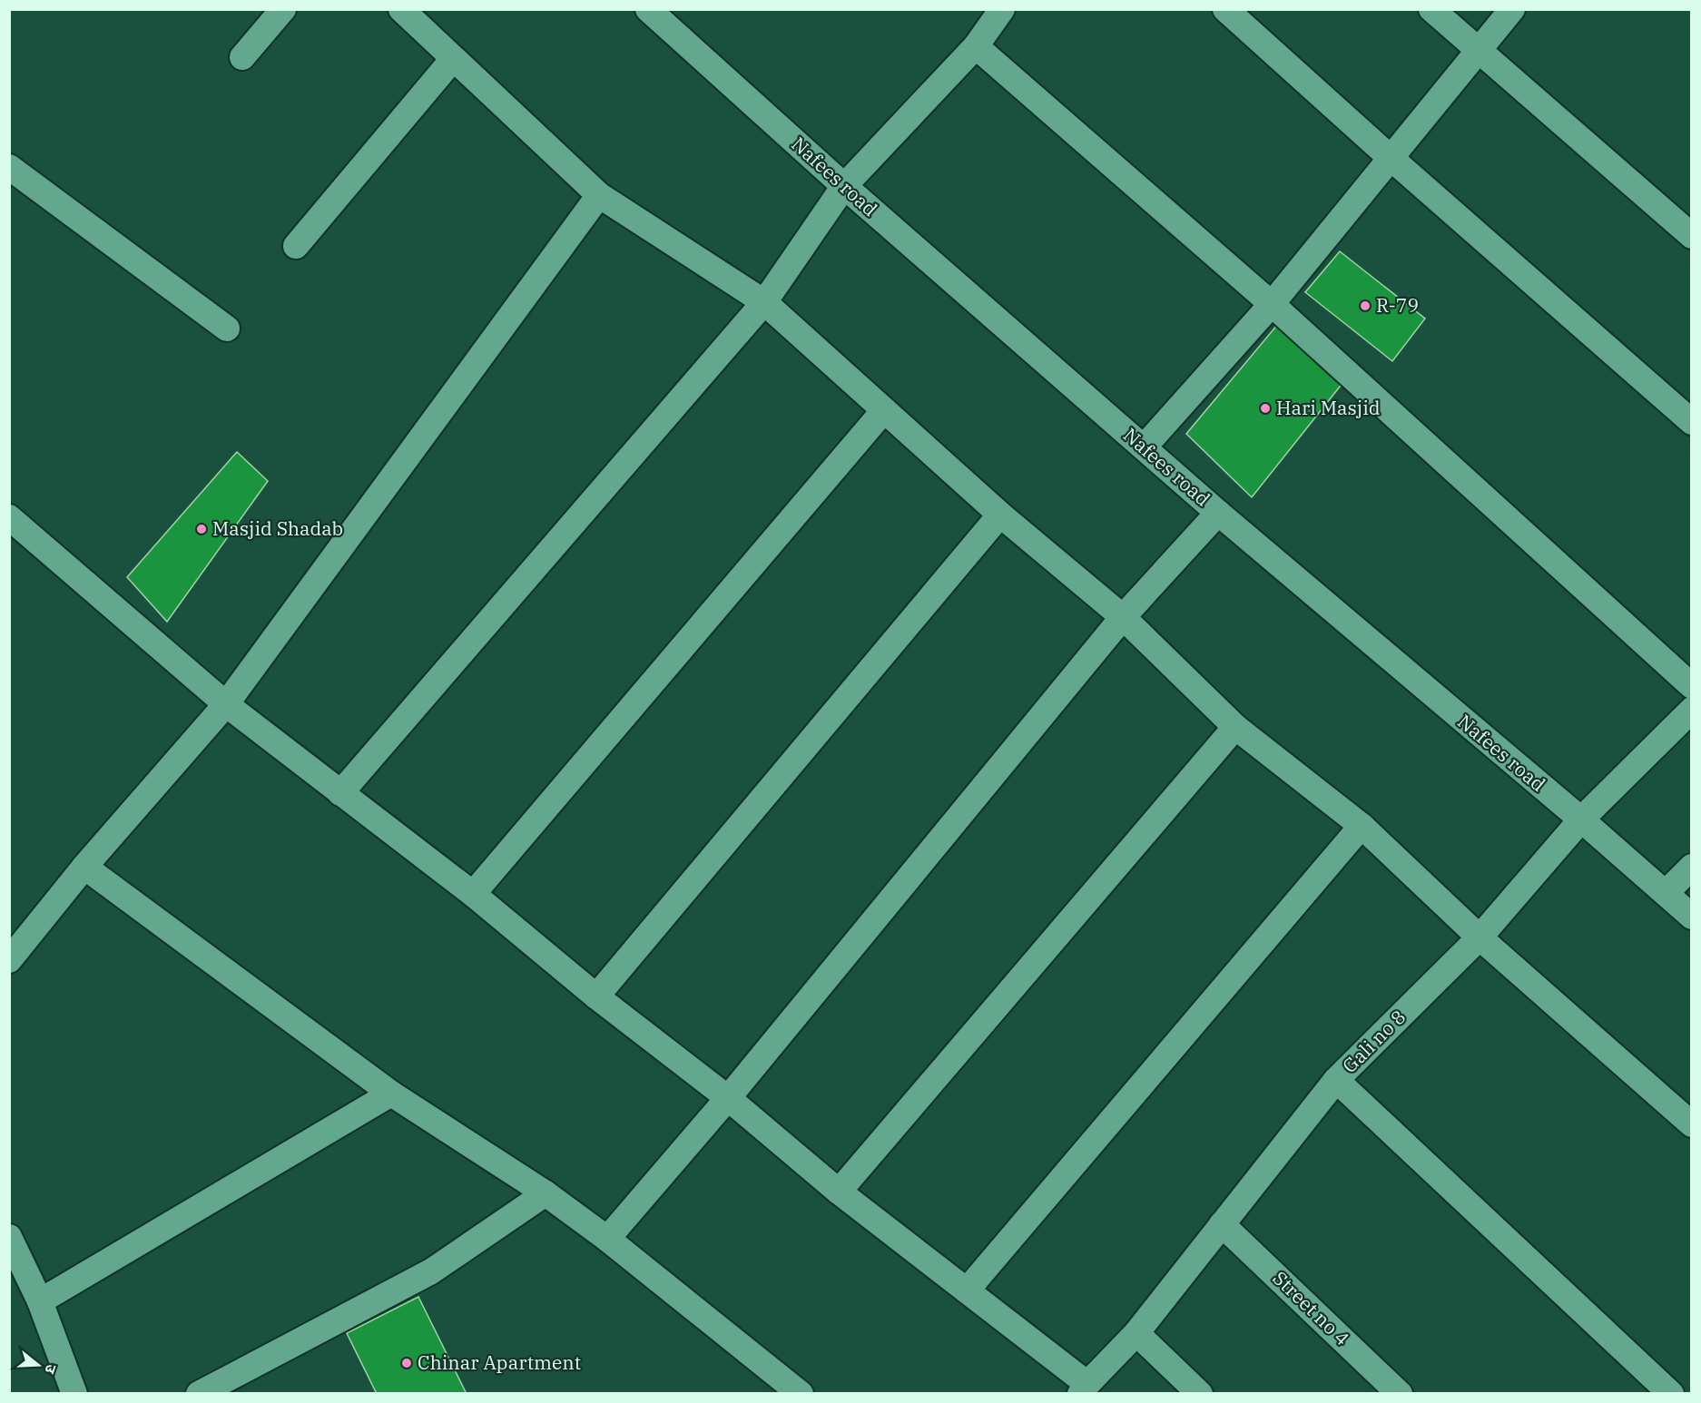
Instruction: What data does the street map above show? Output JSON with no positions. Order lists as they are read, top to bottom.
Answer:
{
  "streets": {
    "street": ["Nafees road", "Gali no 8", "Street no 4"]
  },
  "crossings": [
    ["Nafees road", "Gali no 8"],
    ["Gali no 8", "Street no 4"]
  ],
  "places": [
    "R-79",
    "Hari Masjid",
    "Masjid Shadab",
    "Chinar Apartment"
  ],
  "north": "right"
}
